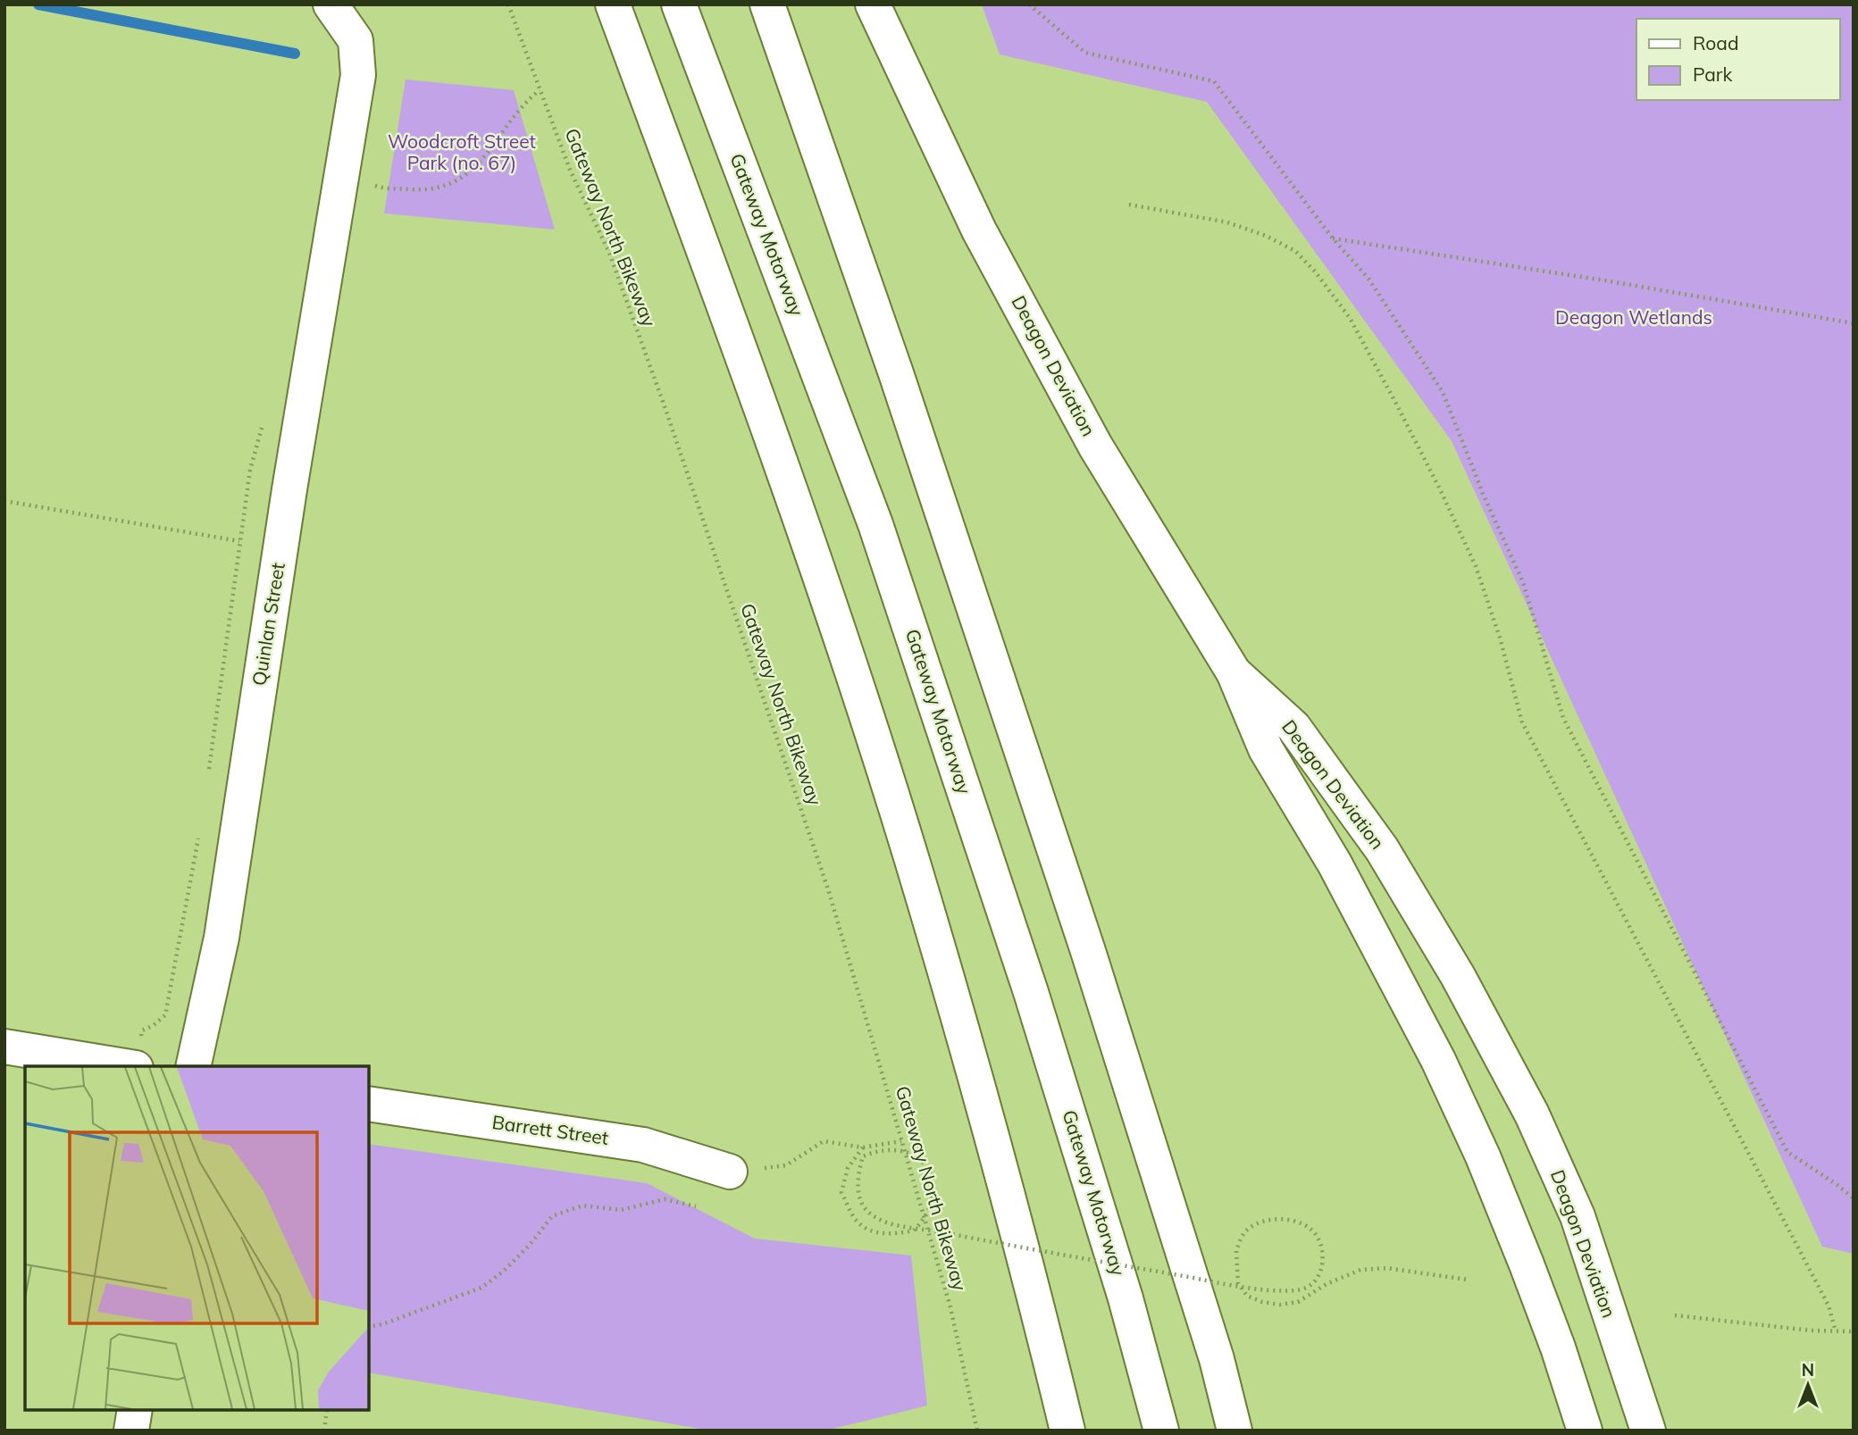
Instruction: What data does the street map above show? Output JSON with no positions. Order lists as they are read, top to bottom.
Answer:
{
  "streets": {
    "main road": [
      "Gateway Motorway",
      "Deagon Deviation",
      "Quinlan Street",
      "Barrett Street"
    ],
    "path": ["Gateway North Bikeway"]
  },
  "parks": ["Woodcroft Street Park (no. 67)", "Deagon Wetlands"],
  "legend": ["Road", "Park"],
  "north": "top"
}
